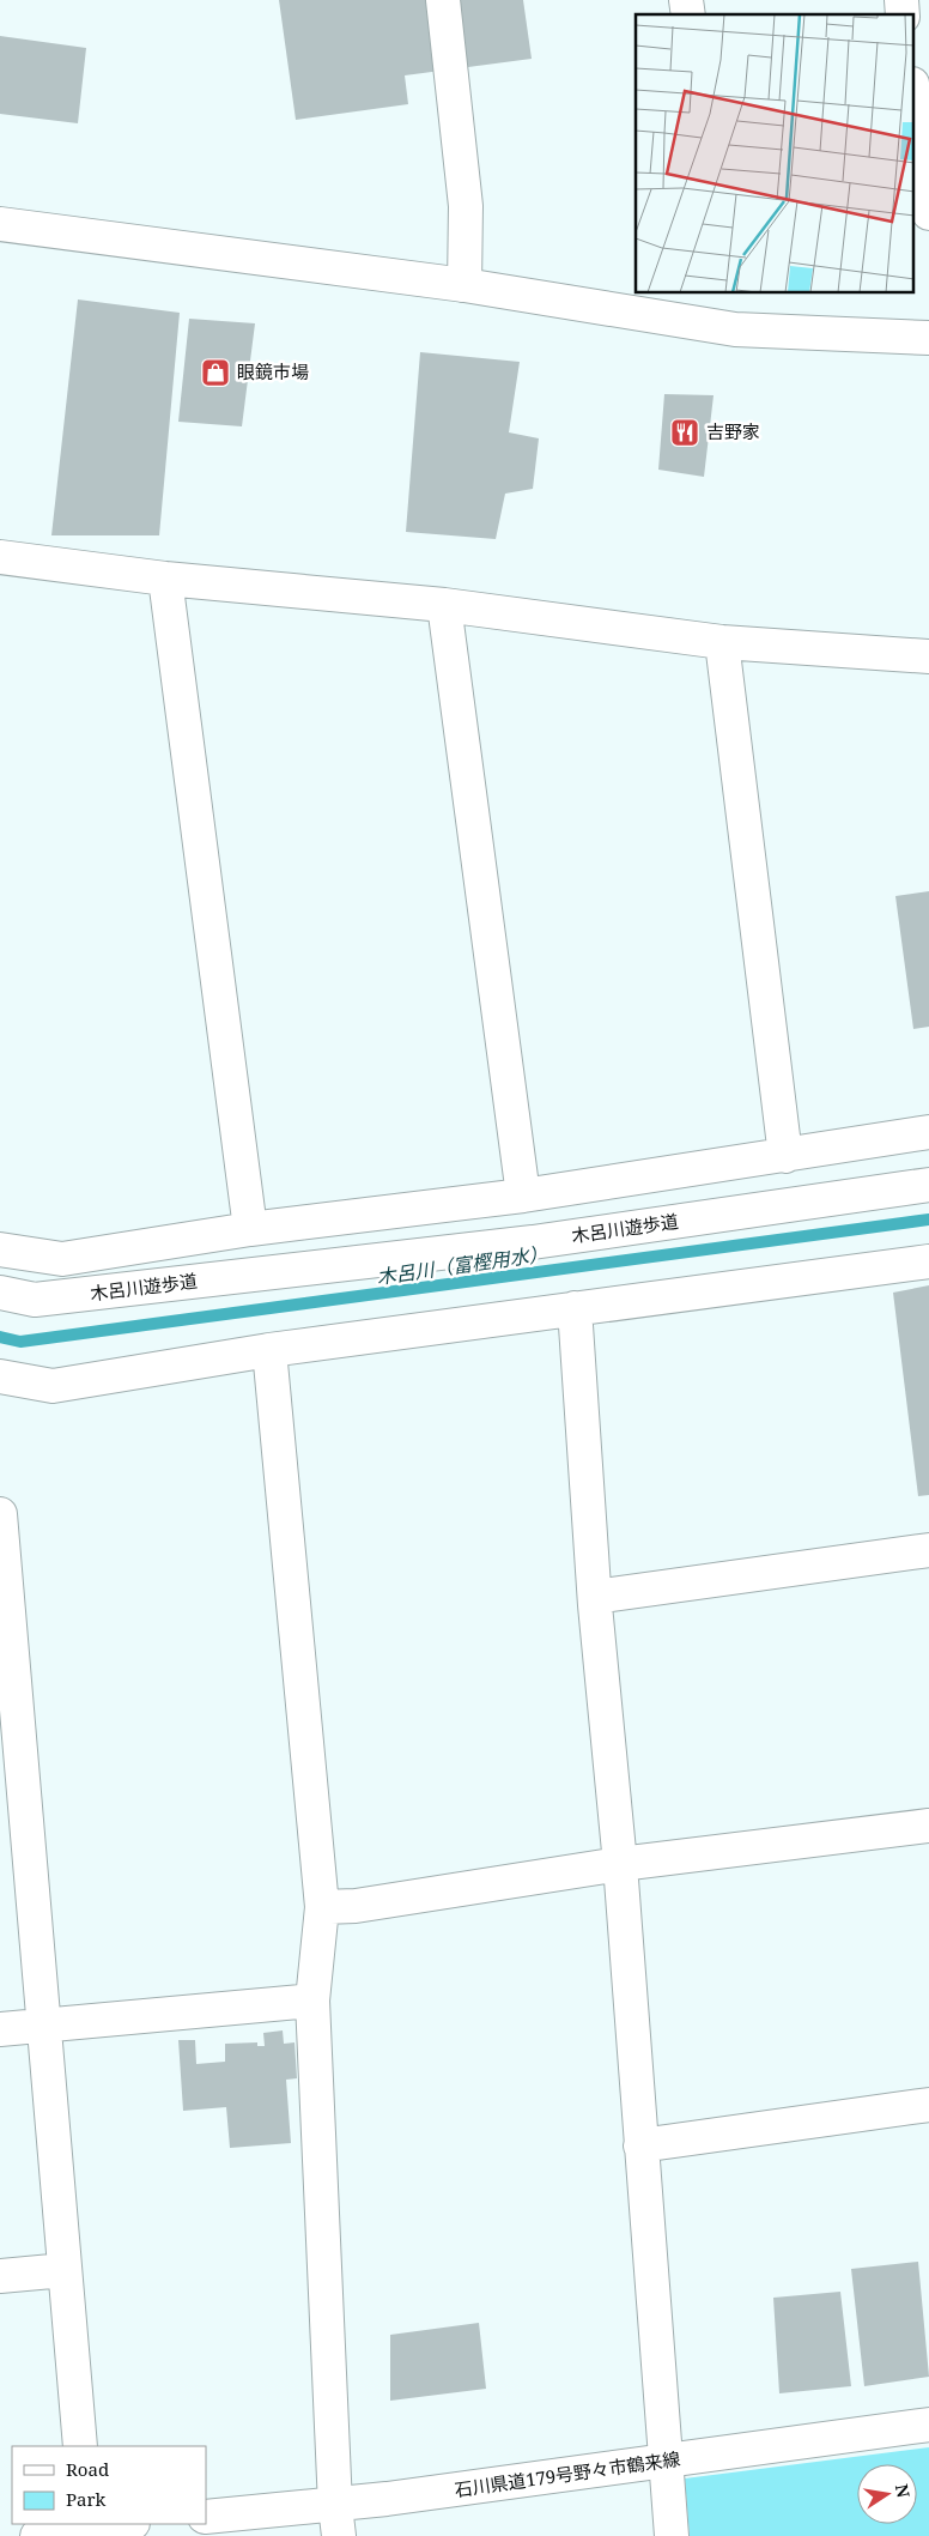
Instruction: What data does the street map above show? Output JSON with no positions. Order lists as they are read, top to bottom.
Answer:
{
  "streets": {
    "street": ["木呂川遊歩道", "石川県道179号野々市鶴来線"]
  },
  "water": ["木呂川（富樫用水）"],
  "places": {
    "shop": ["眼鏡市場"],
    "restaurant": ["吉野家"]
  },
  "legend": ["Road", "Park"],
  "north": "right"
}
